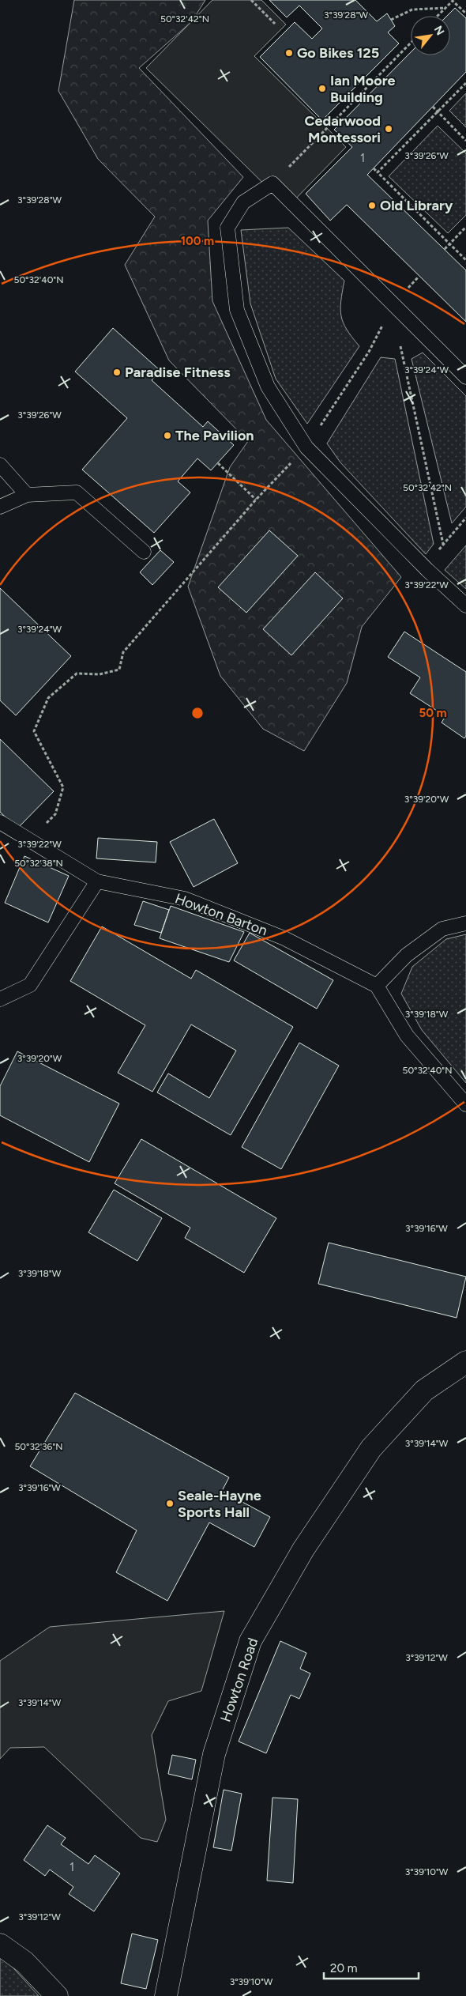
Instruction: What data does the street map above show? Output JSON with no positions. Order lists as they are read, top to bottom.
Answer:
{
  "streets": {
    "street": ["Howton Road"],
    "lane": ["Howton Barton"]
  },
  "places": [
    "Go Bikes 125",
    "Ian Moore Building",
    "Cedarwood Montessori",
    "Old Library",
    "Paradise Fitness",
    "The Pavilion",
    "Seale-Hayne Sports Hall"
  ],
  "house_numbers": ["1", "1"],
  "scale_bar": "20 m",
  "north": "top right",
  "coordinates": [
    "3°39'28\"W",
    "50°32'42\"N",
    "3°39'26\"W",
    "50°32'40\"N",
    "3°39'24\"W",
    "3°39'22\"W",
    "3°39'20\"W",
    "50°32'38\"N",
    "3°39'18\"W",
    "3°39'16\"W",
    "3°39'14\"W",
    "50°32'36\"N",
    "3°39'12\"W",
    "3°39'10\"W"
  ],
  "rings": ["100 m", "50 m"]
}
